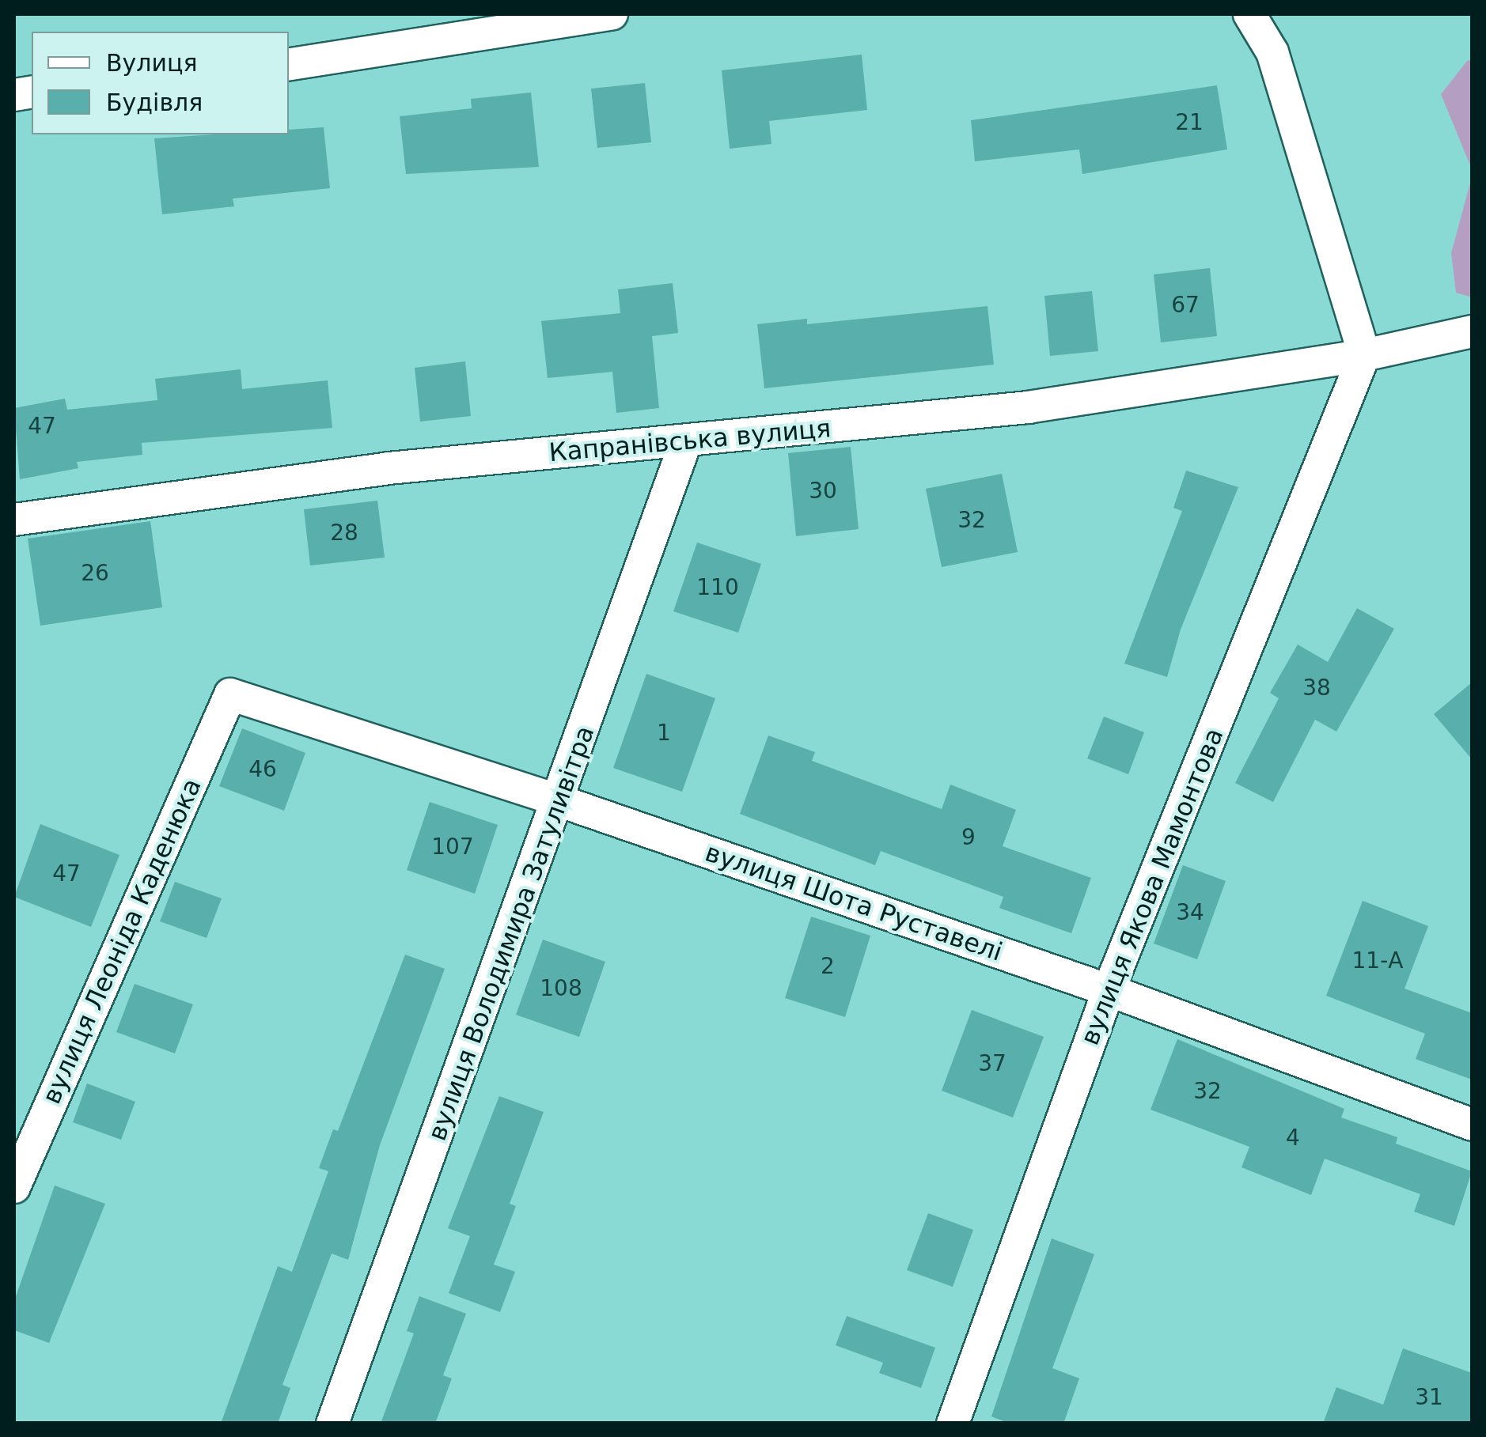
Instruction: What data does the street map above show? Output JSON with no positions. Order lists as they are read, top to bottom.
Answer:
{
  "streets": {
    "street": [
      "Капранівська вулиця",
      "вулиця Якова Мамонтова",
      "вулиця Шота Руставелі",
      "вулиця Володимира Затуливітра",
      "вулиця Леоніда Каденюка"
    ]
  },
  "crossings": [
    ["Капранівська вулиця", "вулиця Якова Мамонтова"],
    ["Капранівська вулиця", "вулиця Володимира Затуливітра"],
    ["вулиця Якова Мамонтова", "вулиця Шота Руставелі"],
    ["вулиця Шота Руставелі", "вулиця Володимира Затуливітра"],
    ["вулиця Шота Руставелі", "вулиця Леоніда Каденюка"]
  ],
  "house_numbers": [
    "21",
    "67",
    "47",
    "30",
    "32",
    "28",
    "26",
    "110",
    "38",
    "1",
    "46",
    "9",
    "107",
    "47",
    "34",
    "11-А",
    "2",
    "108",
    "37",
    "32",
    "4",
    "31"
  ],
  "legend": ["Вулиця", "Будівля"]
}
